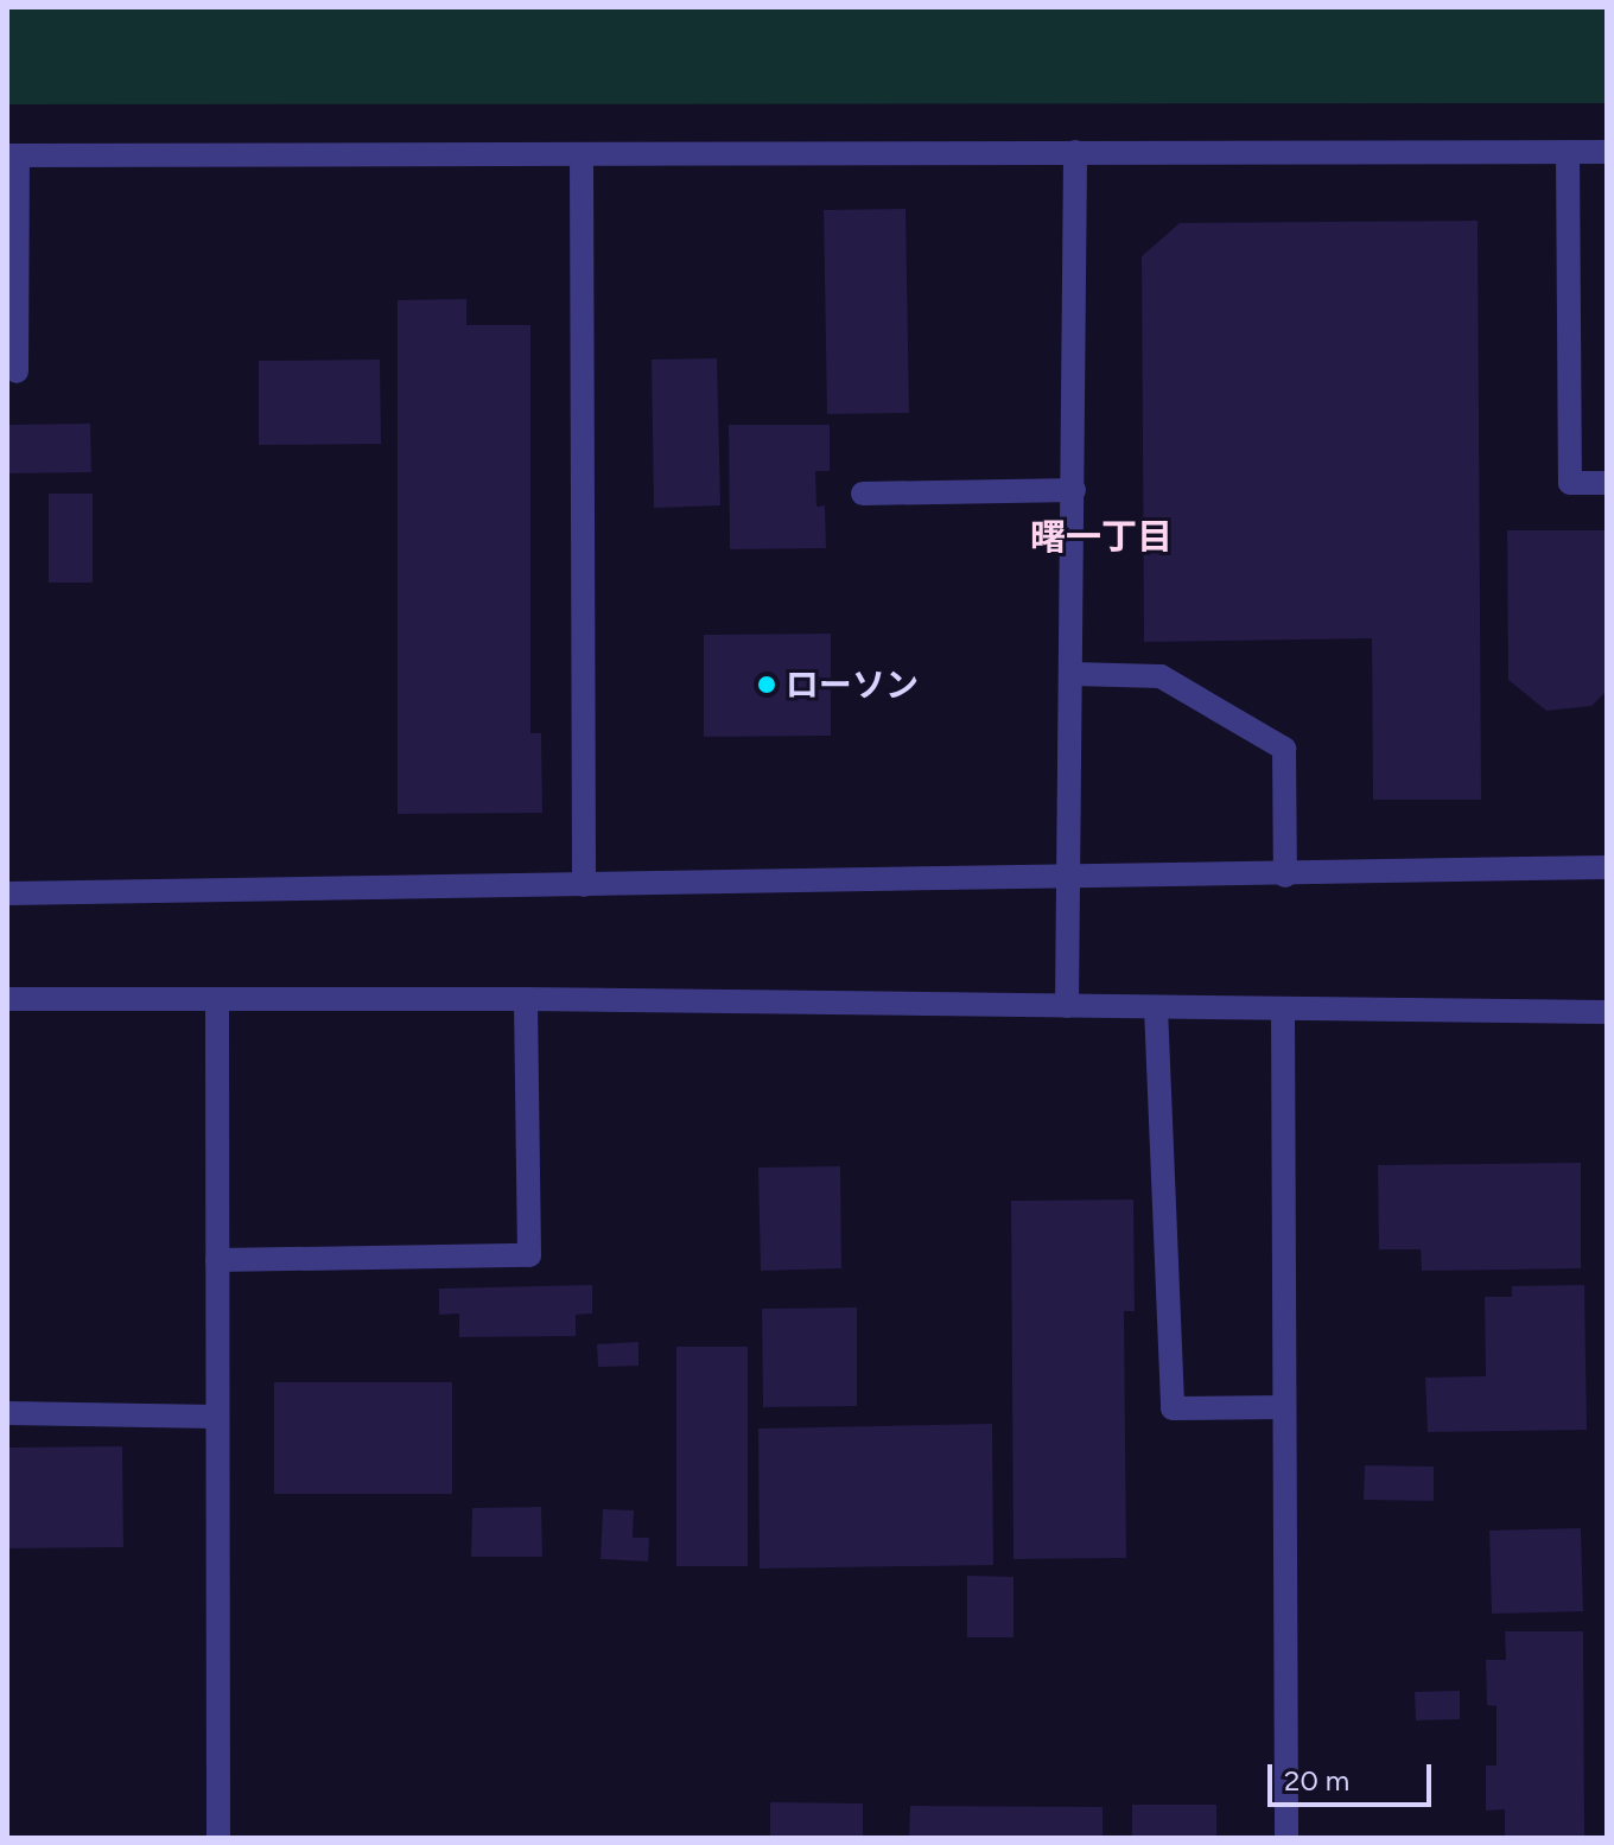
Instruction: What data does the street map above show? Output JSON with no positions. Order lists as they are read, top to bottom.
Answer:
{
  "districts": ["曙一丁目"],
  "places": ["ローソン"],
  "scale_bar": "20 m"
}
